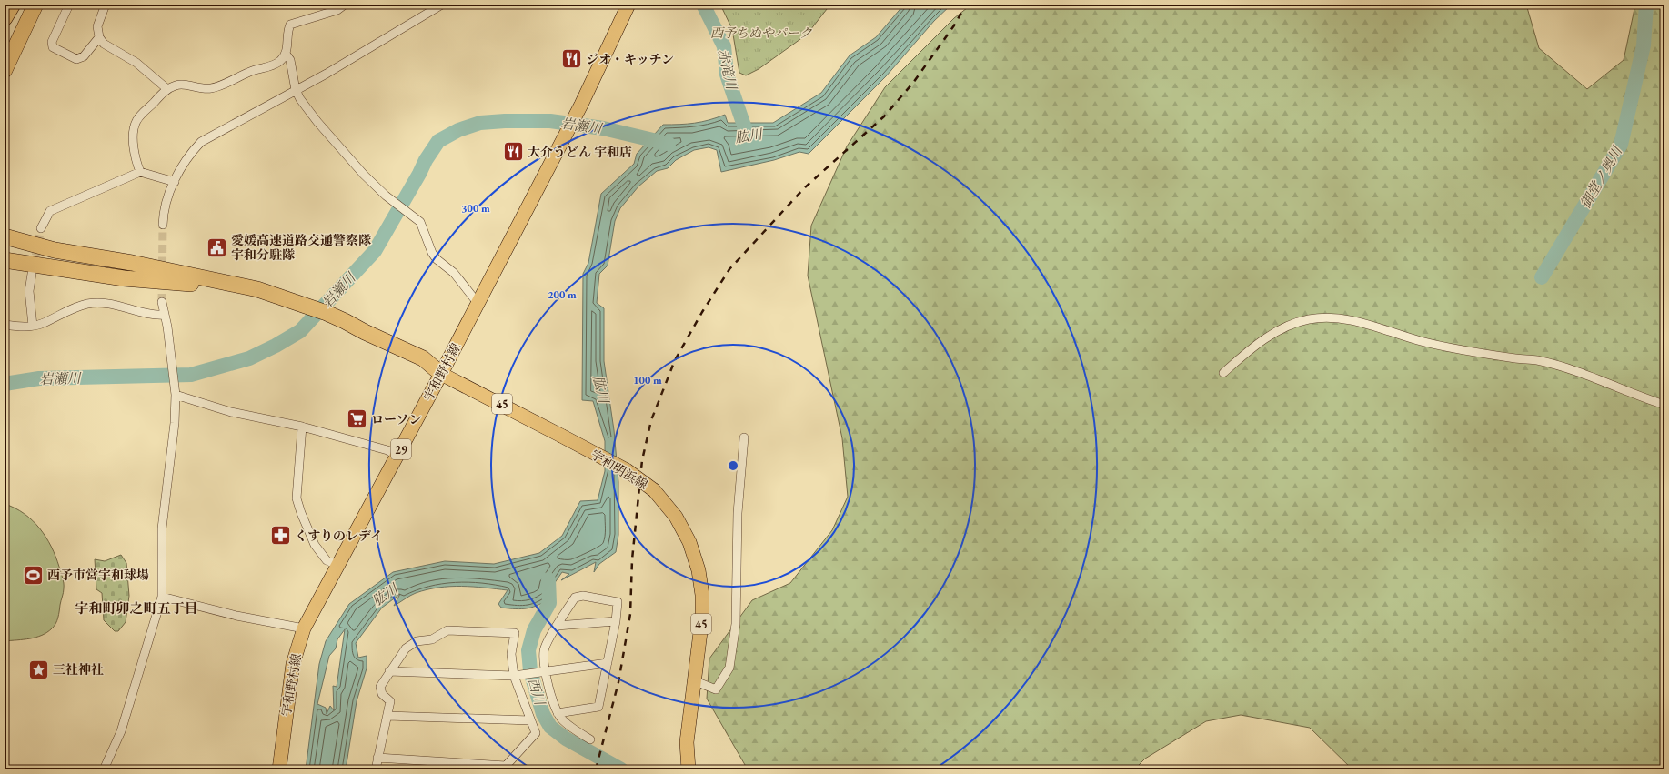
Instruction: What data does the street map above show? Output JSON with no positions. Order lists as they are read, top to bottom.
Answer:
{
  "streets": {
    "main road": [
      "宇和野村線",
      "45",
      "29",
      "宇和明浜線"
    ]
  },
  "crossings": [
    ["宇和野村線", "宇和明浜線"]
  ],
  "districts": ["宇和町卯之町五丁目"],
  "water": [
    "赤滝川",
    "岩瀬川",
    "肱川",
    "御堂ノ奥川",
    "西川"
  ],
  "parks": ["西予ちぬやパーク"],
  "places": {
    "restaurant": ["ジオ・キッチン", "大介うどん 宇和店"],
    "public building": ["愛媛高速道路交通警察隊 宇和分駐隊"],
    "supermarket": ["ローソン"],
    "pharmacy": ["くすりのレデイ"],
    "sports": ["西予市営宇和球場"],
    "place": ["三社神社"]
  },
  "rings": ["300 m", "200 m", "100 m"]
}
